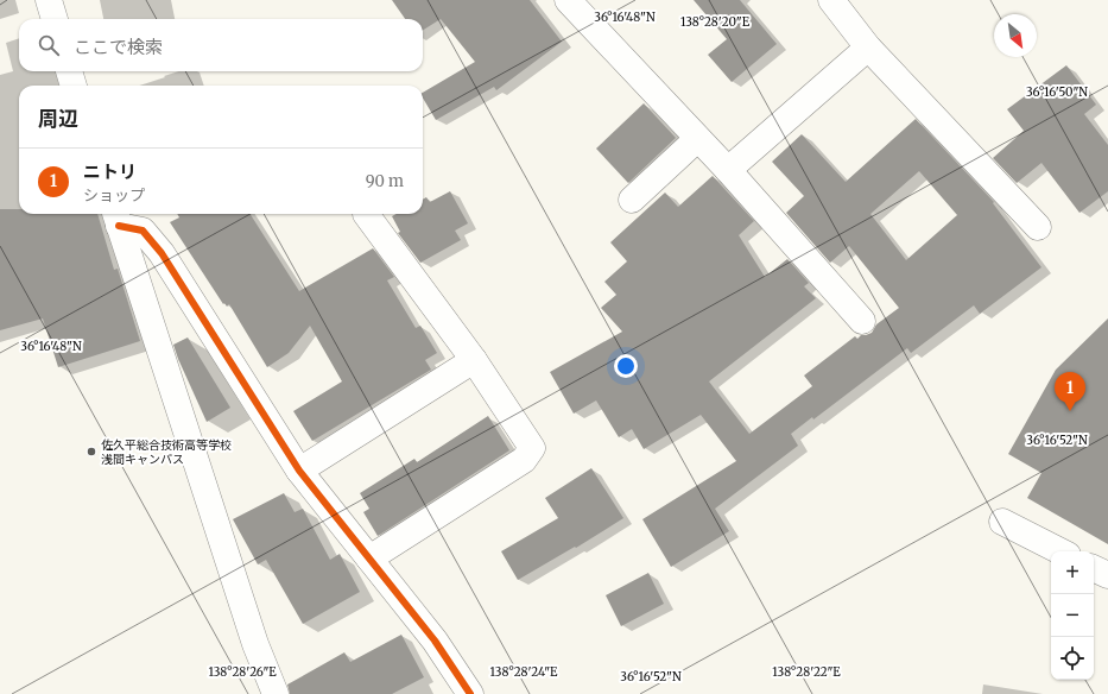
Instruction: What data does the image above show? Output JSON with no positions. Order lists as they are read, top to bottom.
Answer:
{
  "places": ["佐久平総合技術高等学校 浅間キャンパス"],
  "north": "bottom right",
  "page": {
    "search": "ここで検索",
    "heading": "周辺",
    "list": [
      {
        "mark": "1",
        "name": "ニトリ",
        "note": "ショップ",
        "value": "90 m"
      }
    ],
    "pins": "1",
    "map_buttons": ["+", "−"]
  },
  "coordinates": [
    "36°16'48\"N",
    "138°28'20\"E",
    "36°16'50\"N",
    "36°16'52\"N",
    "138°28'26\"E",
    "138°28'24\"E",
    "138°28'22\"E"
  ]
}
